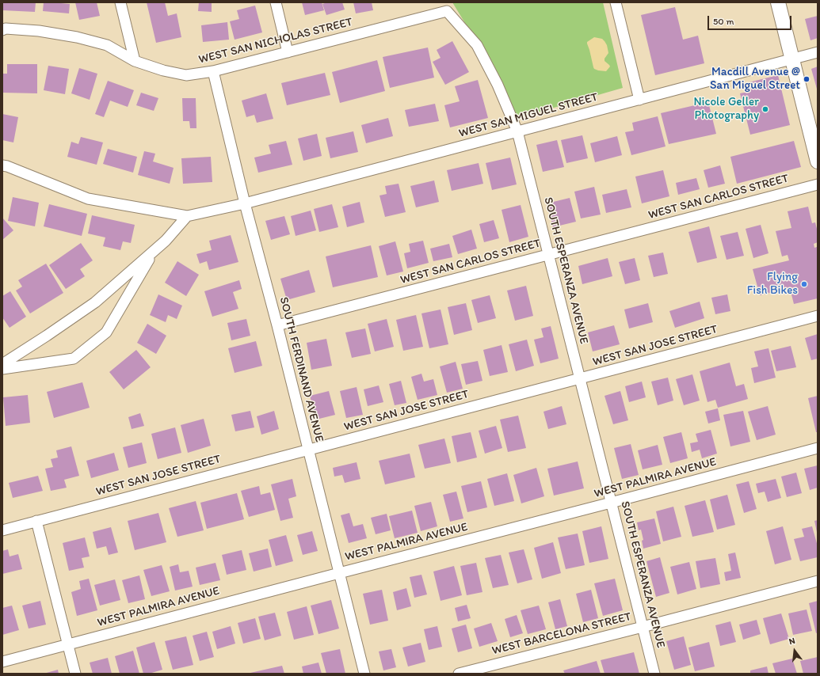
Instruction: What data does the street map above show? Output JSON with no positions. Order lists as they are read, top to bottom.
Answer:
{
  "streets": {
    "street": [
      "WEST SAN NICHOLAS STREET",
      "WEST SAN MIGUEL STREET",
      "WEST SAN CARLOS STREET",
      "SOUTH ESPERANZA AVENUE",
      "WEST SAN JOSE STREET",
      "SOUTH FERDINAND AVENUE",
      "WEST PALMIRA AVENUE",
      "WEST BARCELONA STREET"
    ]
  },
  "crossings": [
    ["WEST SAN NICHOLAS STREET", "SOUTH ESPERANZA AVENUE"],
    ["WEST SAN NICHOLAS STREET", "SOUTH FERDINAND AVENUE"],
    ["WEST SAN MIGUEL STREET", "SOUTH ESPERANZA AVENUE"],
    ["WEST SAN MIGUEL STREET", "SOUTH FERDINAND AVENUE"],
    ["WEST SAN CARLOS STREET", "SOUTH ESPERANZA AVENUE"],
    ["WEST SAN CARLOS STREET", "SOUTH FERDINAND AVENUE"],
    ["SOUTH ESPERANZA AVENUE", "WEST SAN JOSE STREET"],
    ["SOUTH ESPERANZA AVENUE", "WEST PALMIRA AVENUE"],
    ["SOUTH ESPERANZA AVENUE", "WEST BARCELONA STREET"],
    ["WEST SAN JOSE STREET", "SOUTH FERDINAND AVENUE"],
    ["SOUTH FERDINAND AVENUE", "WEST PALMIRA AVENUE"]
  ],
  "places": ["Macdill Avenue @ San Miguel Street", "Nicole Geller Photography", "Flying Fish Bikes"],
  "scale_bar": "50 m",
  "north": "top"
}
